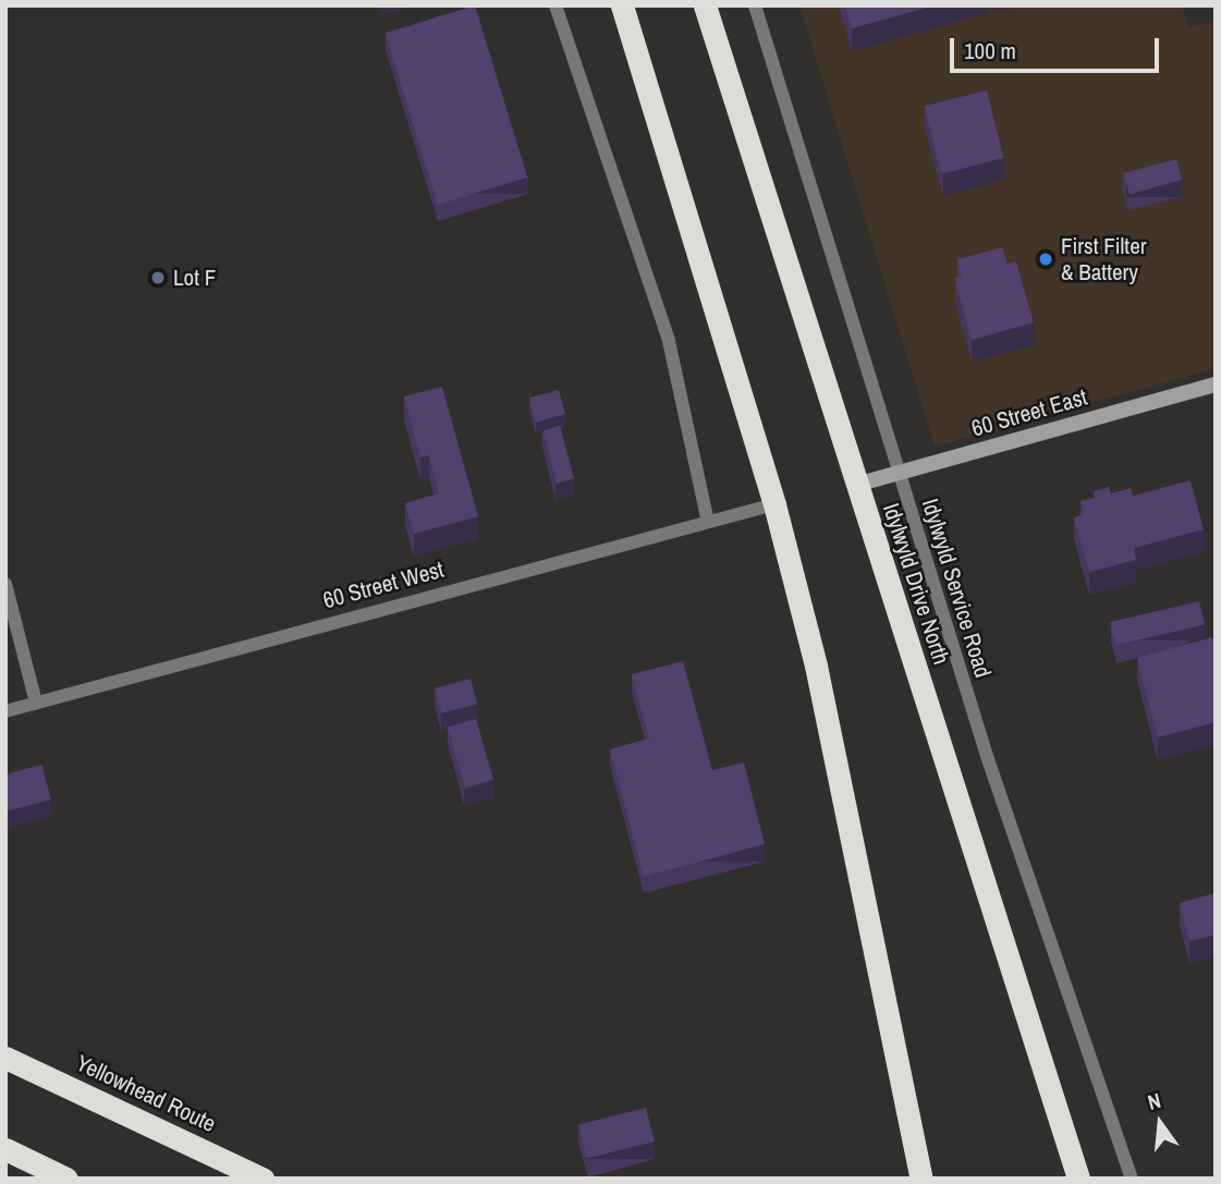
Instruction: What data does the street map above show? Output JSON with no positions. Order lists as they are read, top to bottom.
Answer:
{
  "streets": {
    "highway": ["Idylwyld Drive North", "Yellowhead Route"],
    "street": ["60 Street East", "60 Street West", "Idylwyld Service Road"]
  },
  "crossings": [
    ["60 Street East", "Idylwyld Drive North"],
    ["60 Street East", "Idylwyld Service Road"]
  ],
  "places": ["First Filter & Battery", "Lot F"],
  "scale_bar": "100 m",
  "north": "top"
}
